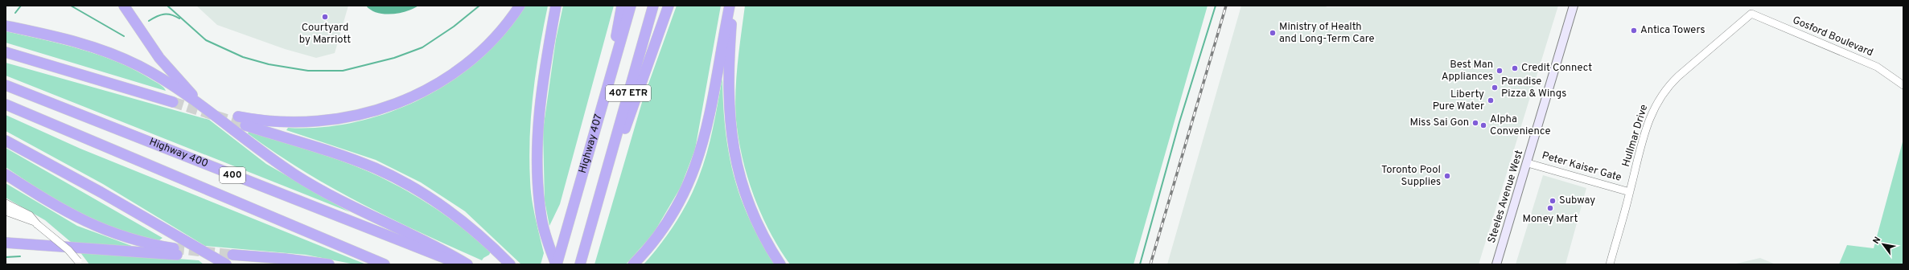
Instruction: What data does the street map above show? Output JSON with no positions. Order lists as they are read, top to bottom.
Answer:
{
  "streets": {
    "highway": [
      "407 ETR",
      "Highway 407",
      "Highway 400",
      "400"
    ],
    "main road": ["Steeles Avenue West"],
    "street": ["Gosford Boulevard", "Hullmar Drive", "Peter Kaiser Gate"]
  },
  "crossings": [
    ["Gosford Boulevard", "Hullmar Drive"],
    ["Hullmar Drive", "Peter Kaiser Gate"],
    ["Peter Kaiser Gate", "Steeles Avenue West"]
  ],
  "places": [
    "Courtyard by Marriott",
    "Antica Towers",
    "Ministry of Health and Long-Term Care",
    "Credit Connect",
    "Best Man Appliances",
    "Paradise Pizza & Wings",
    "Liberty Pure Water",
    "Miss Sai Gon",
    "Alpha Convenience",
    "Toronto Pool Supplies",
    "Subway",
    "Money Mart"
  ],
  "north": "top left"
}
